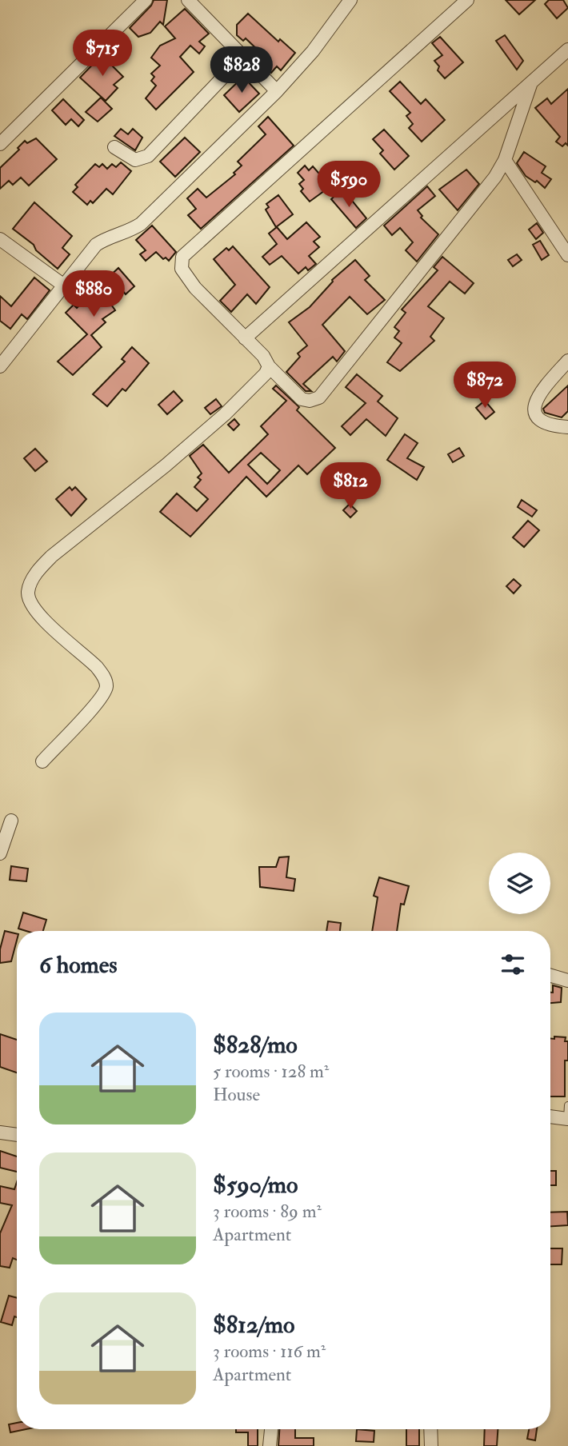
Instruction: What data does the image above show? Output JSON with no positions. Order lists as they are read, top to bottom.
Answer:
{
  "page": {
    "price": [
      "$715",
      "$828",
      "$590",
      "$880",
      "$872",
      "$812"
    ],
    "heading": "6 homes",
    "list": [
      {
        "name": "$828/mo",
        "note": "5 rooms · 128 m² · House"
      },
      {
        "name": "$590/mo",
        "note": "3 rooms · 89 m² · Apartment"
      },
      {
        "name": "$812/mo",
        "note": "3 rooms · 116 m² · Apartment"
      }
    ]
  }
}
